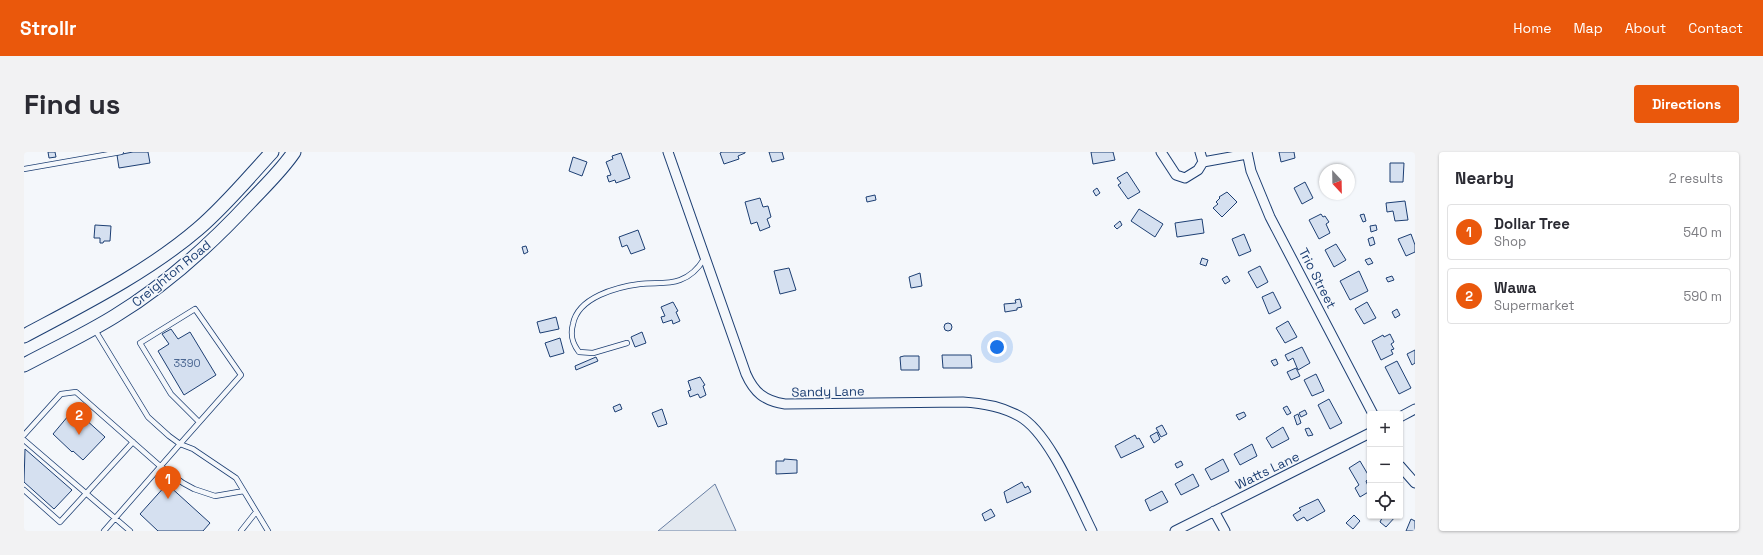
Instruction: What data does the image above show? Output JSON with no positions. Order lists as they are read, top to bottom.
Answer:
{
  "streets": {
    "main road": ["Creighton Road"],
    "street": ["Trio Street", "Sandy Lane", "Watts Lane"]
  },
  "house_numbers": ["3390"],
  "north": "bottom",
  "page": {
    "header": "Strollr",
    "nav": [
      "Home",
      "Map",
      "About",
      "Contact"
    ],
    "buttons": "Directions",
    "title": "Find us",
    "heading": ["Nearby", "2 results"],
    "list": [
      {
        "mark": "1",
        "name": "Dollar Tree",
        "note": "Shop",
        "value": "540 m"
      },
      {
        "mark": "2",
        "name": "Wawa",
        "note": "Supermarket",
        "value": "590 m"
      }
    ],
    "pins": ["2", "1"],
    "map_buttons": ["+", "−"]
  }
}
